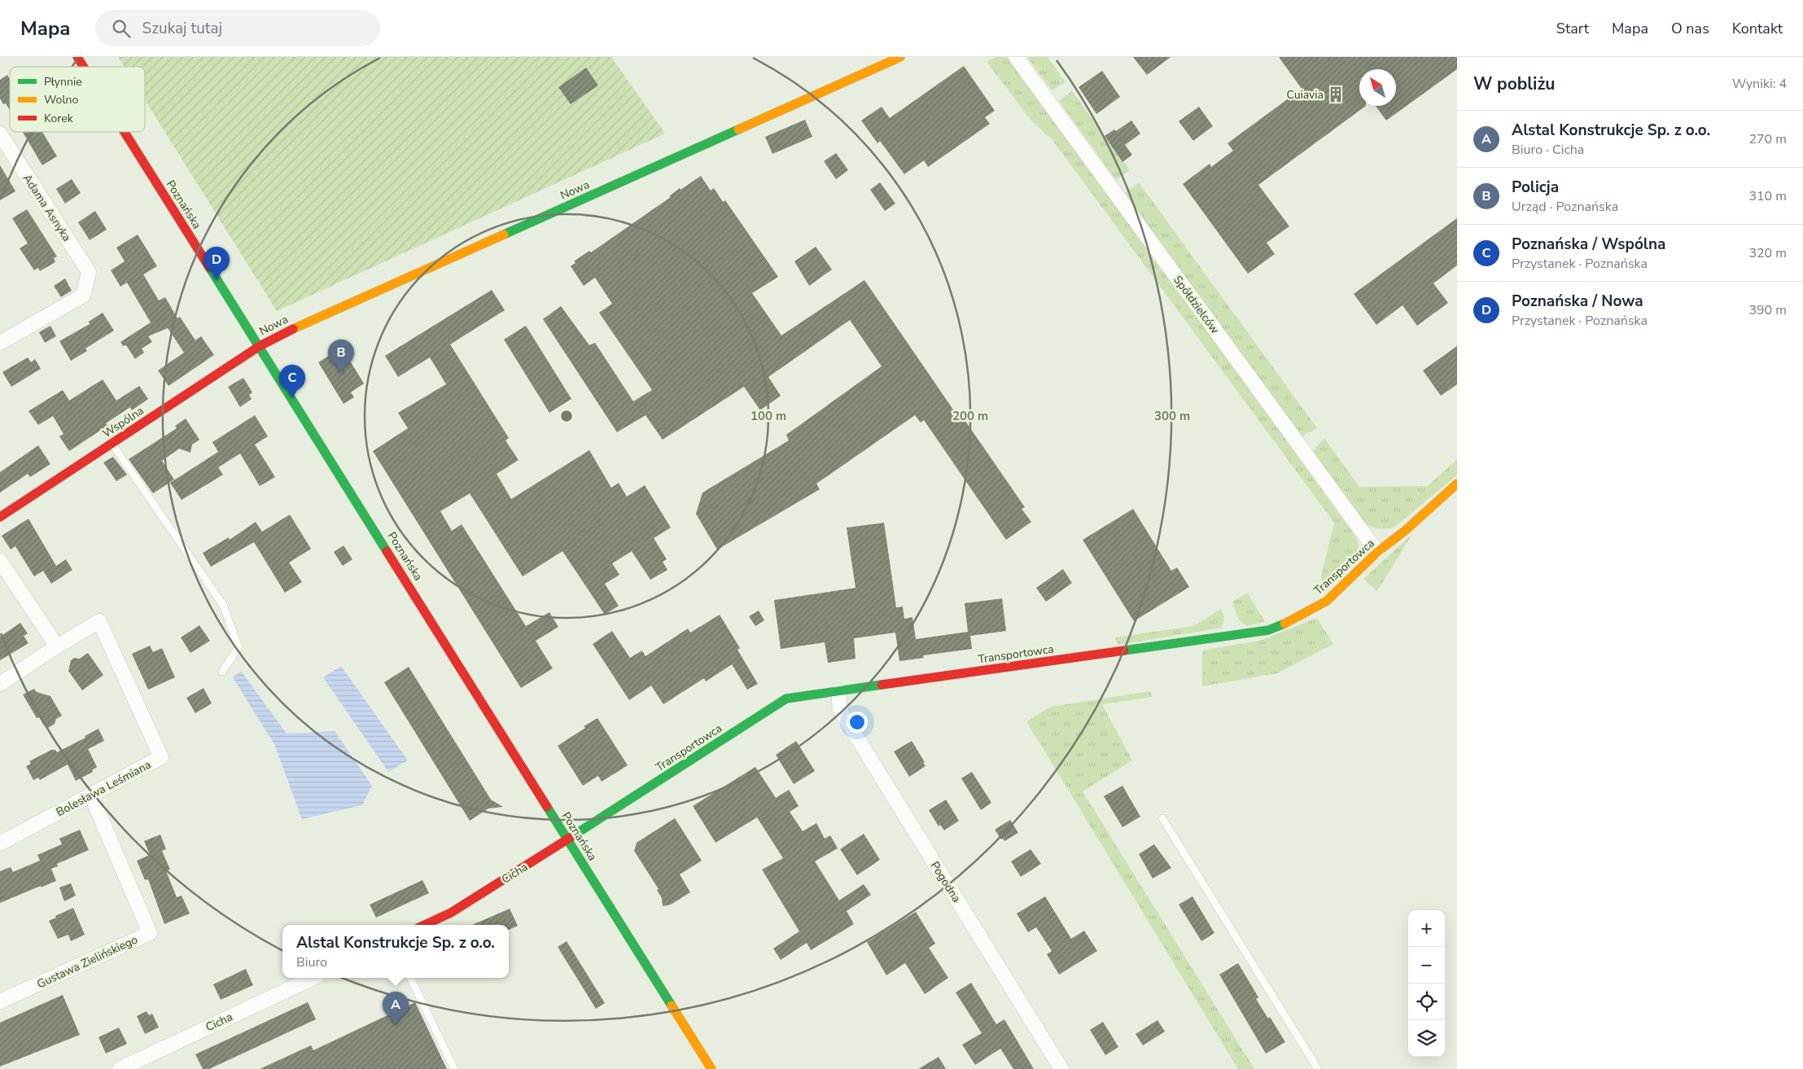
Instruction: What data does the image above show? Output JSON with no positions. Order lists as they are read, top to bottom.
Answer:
{
  "streets": {
    "street": [
      "Nowa",
      "Poznańska",
      "Adama Asnyka",
      "Spółdzielców",
      "Wspólna",
      "Transportowca",
      "Bolesława Leśmiana",
      "Cicha",
      "Pogodna",
      "Gustawa Zielińskiego"
    ]
  },
  "crossings": [
    ["Nowa", "Poznańska"],
    ["Nowa", "Wspólna"],
    ["Poznańska", "Wspólna"],
    ["Poznańska", "Transportowca"],
    ["Poznańska", "Cicha"],
    ["Spółdzielców", "Transportowca"],
    ["Transportowca", "Cicha"],
    ["Transportowca", "Pogodna"],
    ["Bolesława Leśmiana", "Gustawa Zielińskiego"]
  ],
  "places": {
    "building": ["Cuiavia"]
  },
  "legend": ["Płynnie", "Wolno", "Korek"],
  "north": "top left",
  "page": {
    "header": "Mapa",
    "search": "Szukaj tutaj",
    "nav": [
      "Start",
      "Mapa",
      "O nas",
      "Kontakt"
    ],
    "heading": ["W pobliżu", "Wyniki: 4"],
    "list": [
      {
        "mark": "A",
        "name": "Alstal Konstrukcje Sp. z o.o.",
        "note": "Biuro · Cicha",
        "value": "270 m"
      },
      {
        "mark": "B",
        "name": "Policja",
        "note": "Urząd · Poznańska",
        "value": "310 m"
      },
      {
        "mark": "C",
        "name": "Poznańska / Wspólna",
        "note": "Przystanek · Poznańska",
        "value": "320 m"
      },
      {
        "mark": "D",
        "name": "Poznańska / Nowa",
        "note": "Przystanek · Poznańska",
        "value": "390 m"
      }
    ],
    "pins": [
      "D",
      "B",
      "C",
      "A"
    ],
    "map_buttons": ["+", "−"],
    "popup": ["Alstal Konstrukcje Sp. z o.o.", "Biuro"]
  },
  "rings": ["100 m", "200 m", "300 m"]
}
